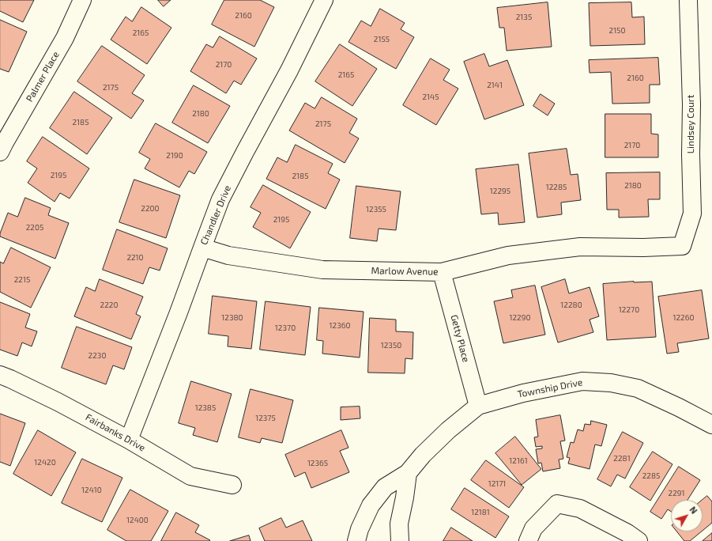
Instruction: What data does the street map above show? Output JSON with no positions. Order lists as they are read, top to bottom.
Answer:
{
  "streets": {
    "street": [
      "Palmer Place",
      "Lindsey Court",
      "Chandler Drive",
      "Marlow Avenue",
      "Getty Place",
      "Township Drive",
      "Fairbanks Drive"
    ]
  },
  "crossings": [
    ["Lindsey Court", "Marlow Avenue"],
    ["Chandler Drive", "Marlow Avenue"],
    ["Chandler Drive", "Fairbanks Drive"],
    ["Marlow Avenue", "Getty Place"],
    ["Getty Place", "Township Drive"]
  ],
  "house_numbers": [
    "2160",
    "2135",
    "2150",
    "2165",
    "2155",
    "2170",
    "2165",
    "2160",
    "2141",
    "2175",
    "2145",
    "2180",
    "2185",
    "2175",
    "2170",
    "2190",
    "2195",
    "2185",
    "2180",
    "12285",
    "12295",
    "2200",
    "12355",
    "2195",
    "2205",
    "2210",
    "2215",
    "2220",
    "12280",
    "12270",
    "12380",
    "12290",
    "12260",
    "12360",
    "12370",
    "12350",
    "2230",
    "12385",
    "12375",
    "2281",
    "12161",
    "12420",
    "12365",
    "2285",
    "12171",
    "12410",
    "2291",
    "12181",
    "12400"
  ],
  "north": "top right"
}
